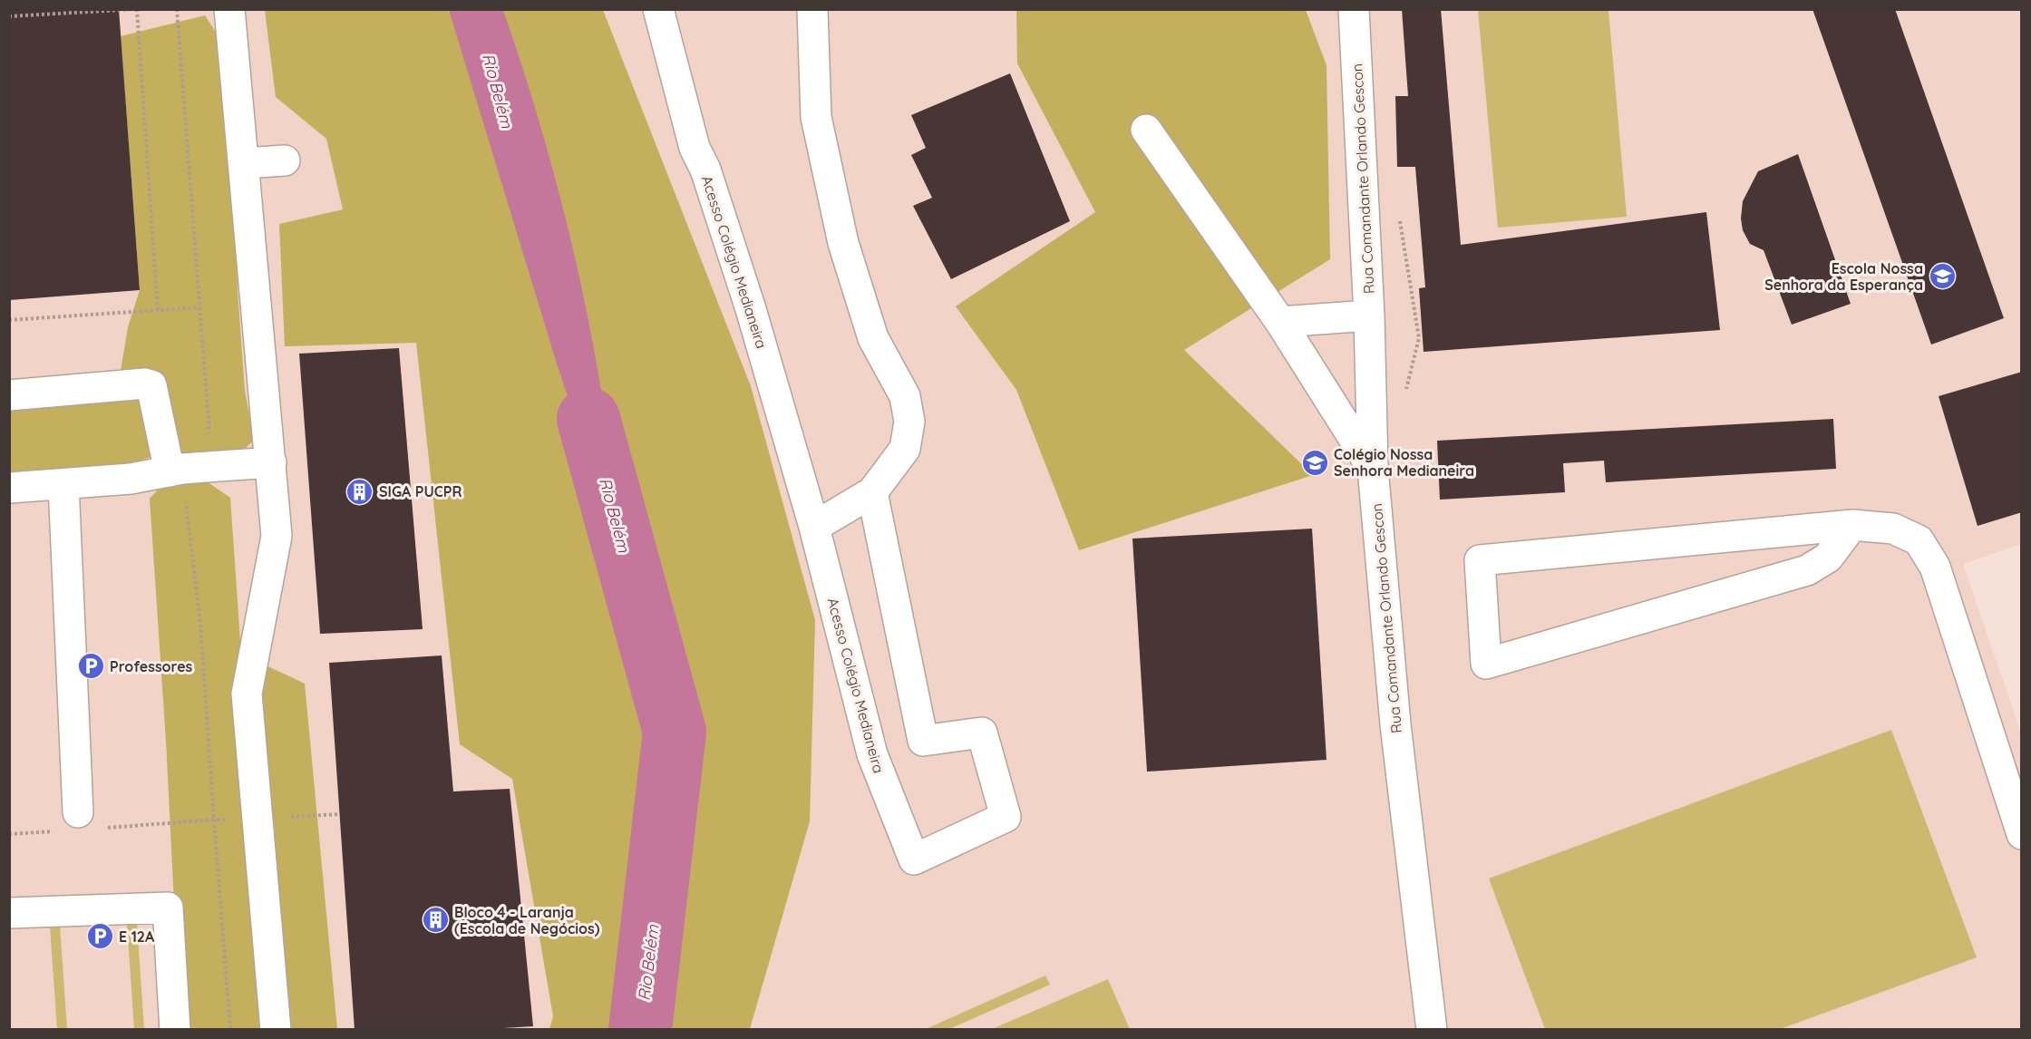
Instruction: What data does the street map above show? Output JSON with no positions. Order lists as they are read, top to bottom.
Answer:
{
  "streets": {
    "lane": ["Rua Comandante Orlando Gescon", "Acesso Colégio Medianeira"]
  },
  "water": ["Rio Belém"],
  "places": {
    "school or university": ["Escola Nossa Senhora da Esperança", "Colégio Nossa Senhora Medianeira"],
    "building": ["SIGA PUCPR", "Bloco 4 - Laranja (Escola de Negócios)"],
    "parking": ["Professores", "E 12A"]
  }
}
